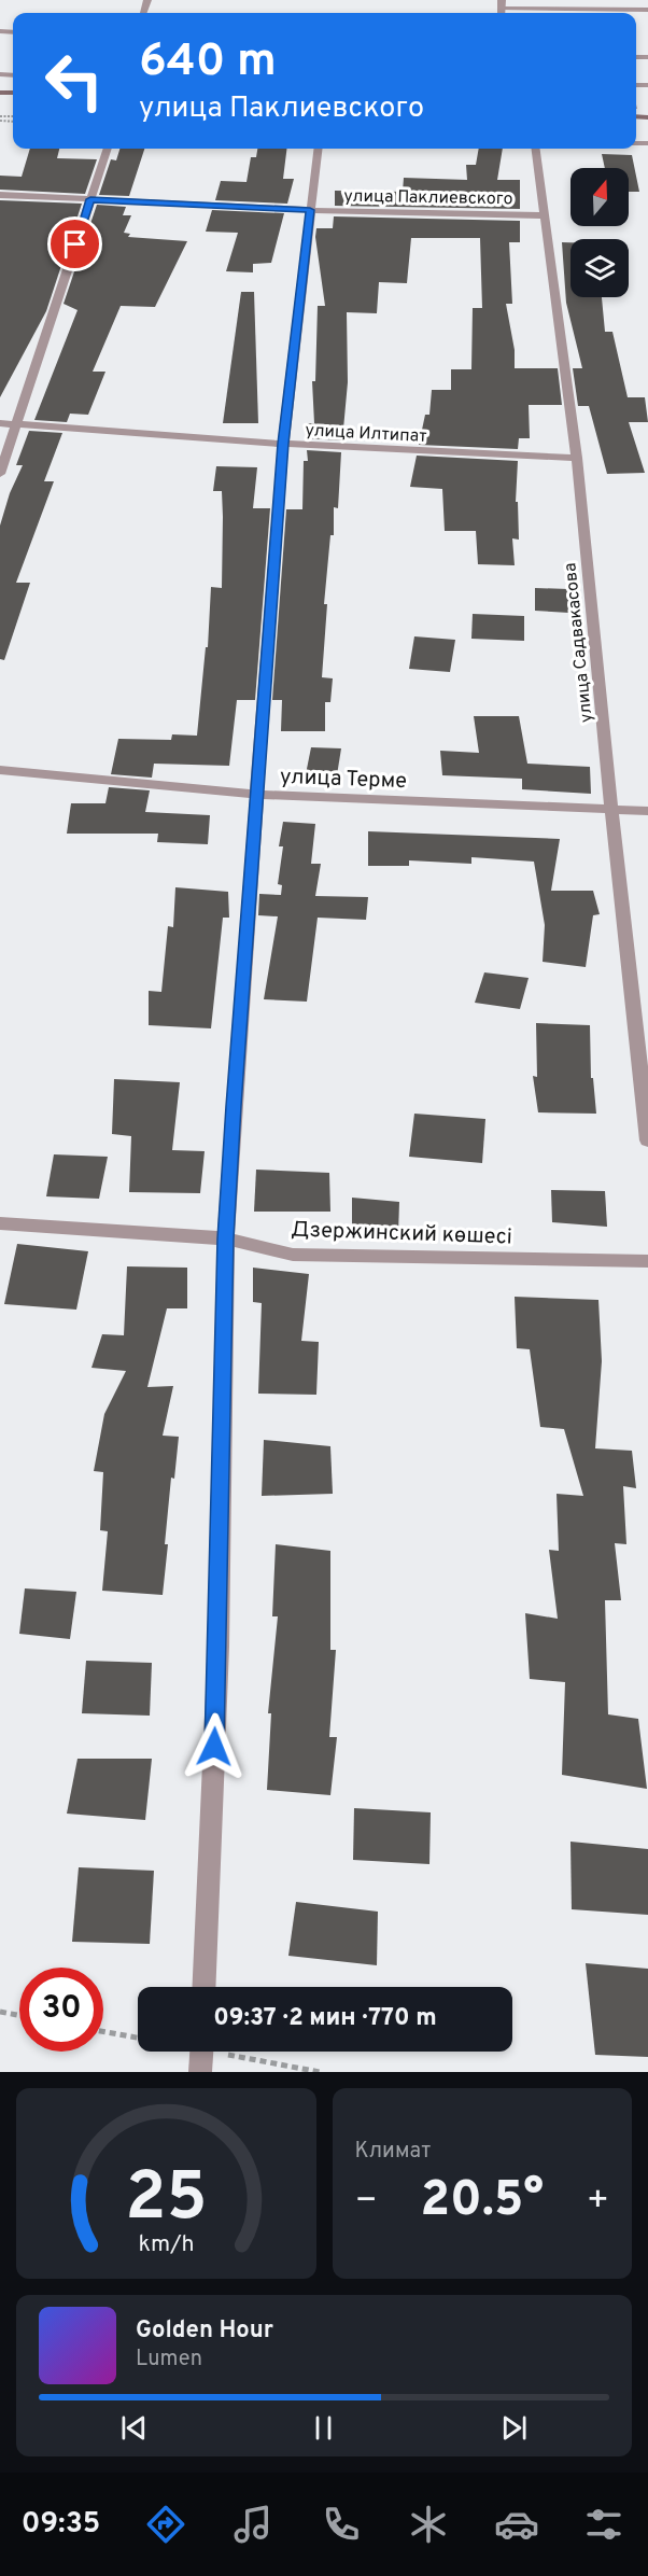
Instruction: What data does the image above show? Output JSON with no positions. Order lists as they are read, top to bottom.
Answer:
{
  "streets": {
    "street": [
      "улица Паклиевского",
      "улица Илтипат",
      "улица Садвакасова",
      "улица Терме",
      "Дзержинский көшесі"
    ]
  },
  "crossings": [
    ["улица Паклиевского", "улица Садвакасова"],
    ["улица Илтипат", "улица Садвакасова"],
    ["улица Садвакасова", "улица Терме"]
  ],
  "north": "top",
  "page": {
    "turn": ["640 m", "улица Паклиевского"],
    "limit": "30",
    "trip": "09:37 · 2 мин · 770 m",
    "tile": "Климат",
    "heat": ["−", "20.5°", "+"],
    "song": ["Golden Hour", "Lumen"],
    "tabs": "09:35",
    "gauge": ["25", "km/h"]
  }
}
